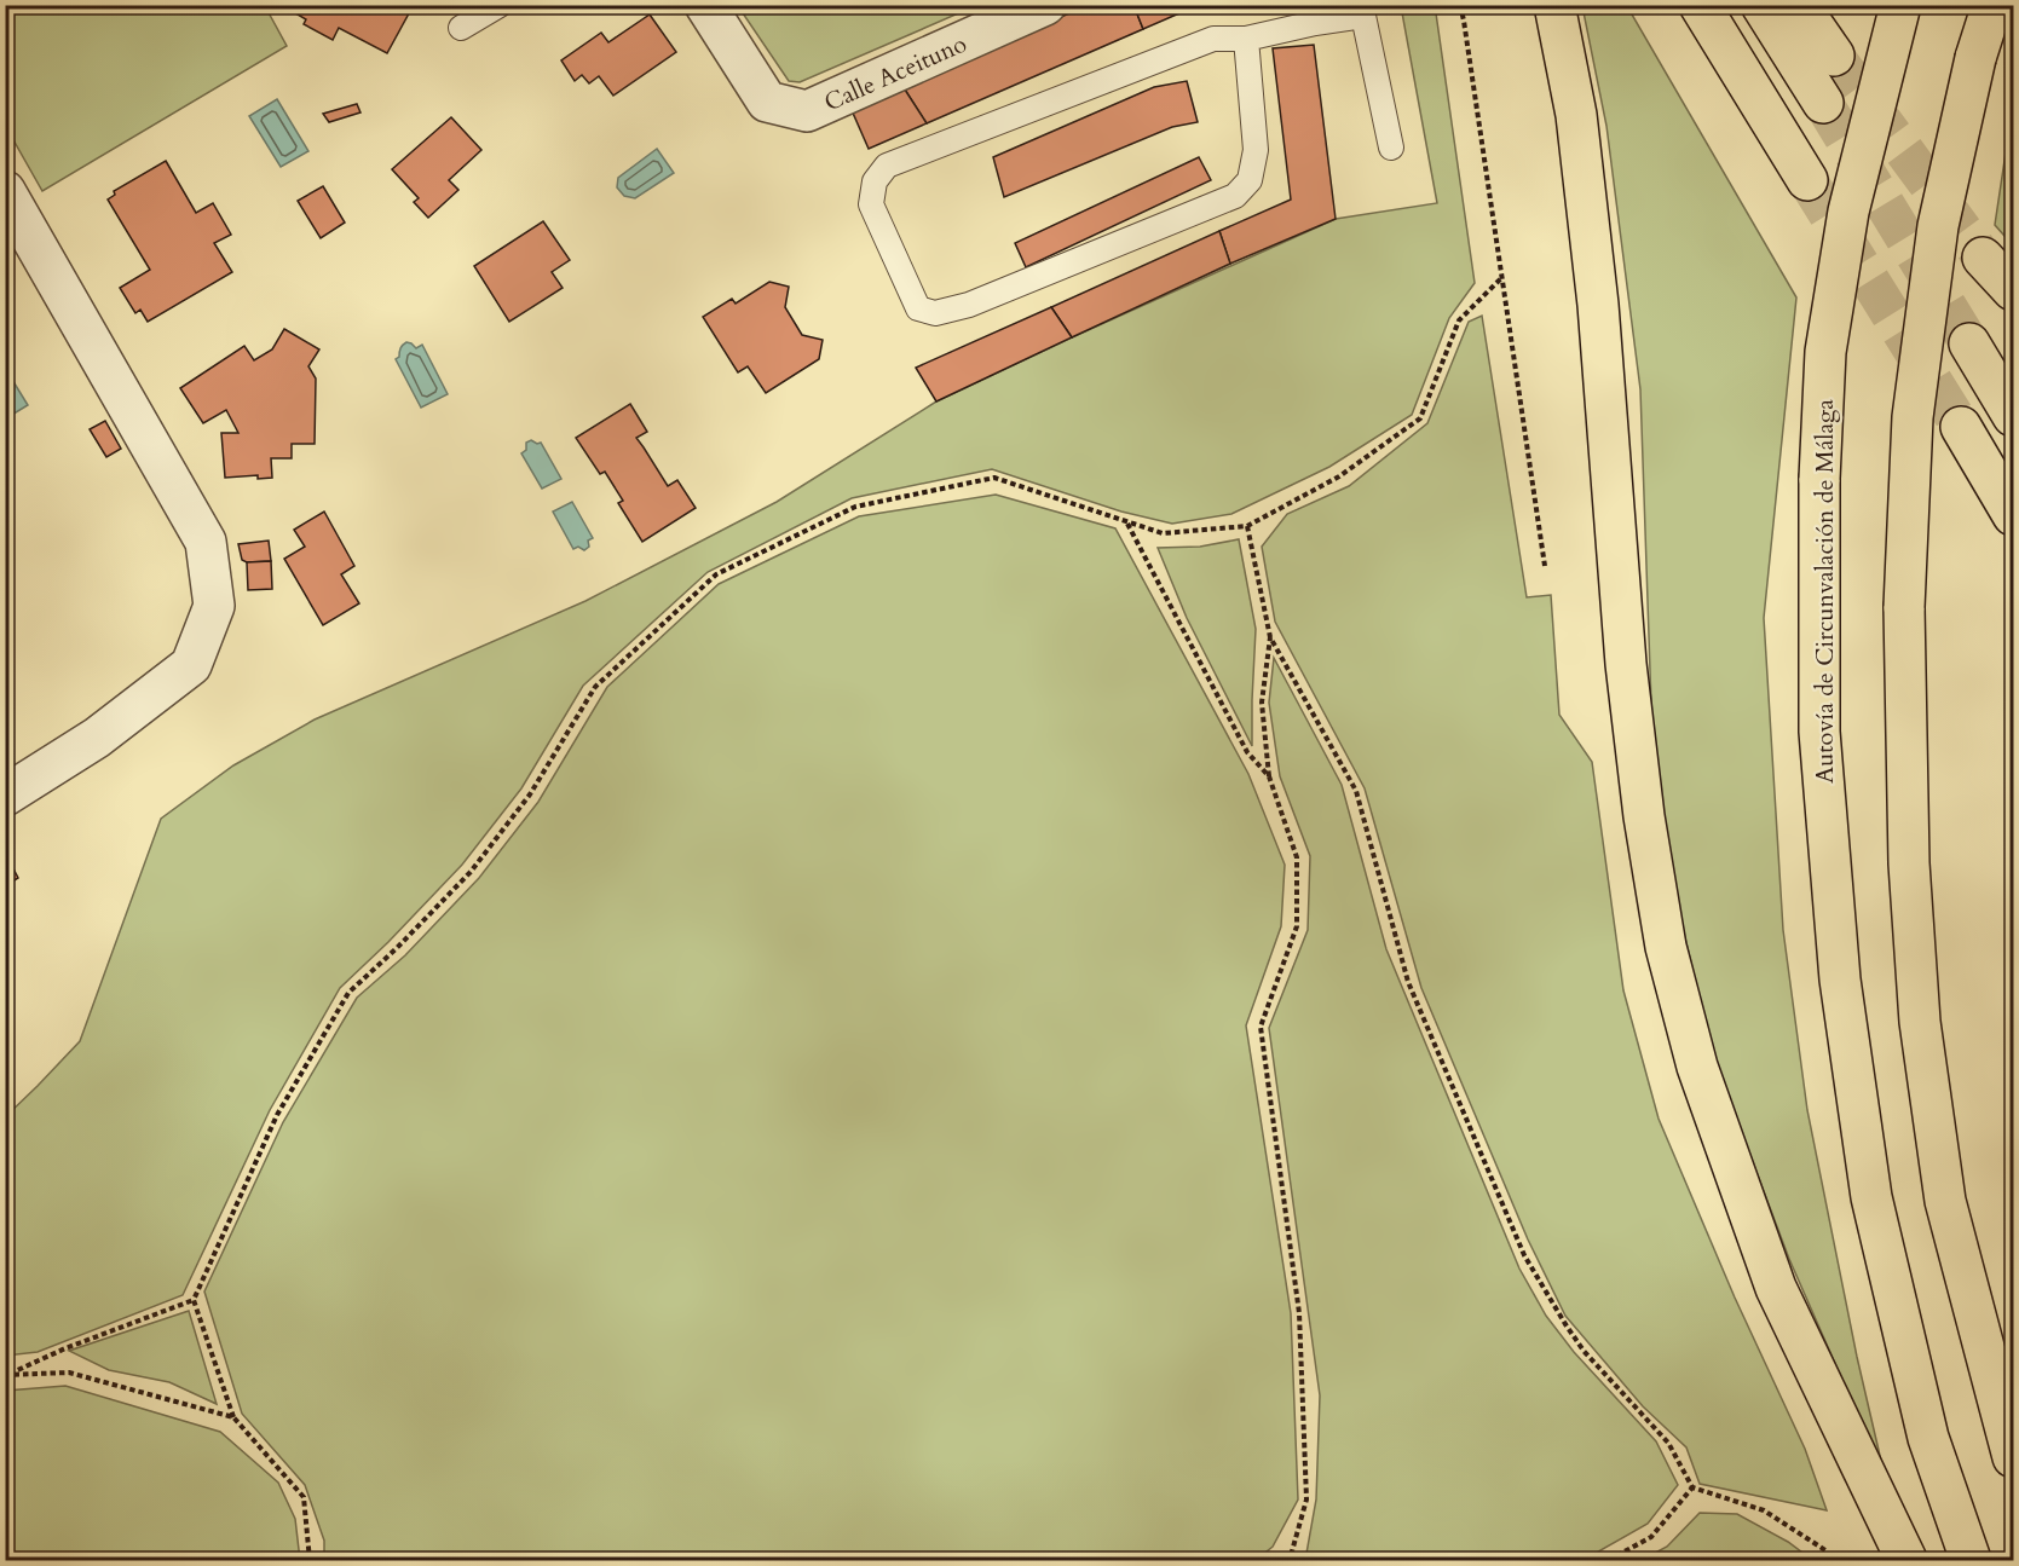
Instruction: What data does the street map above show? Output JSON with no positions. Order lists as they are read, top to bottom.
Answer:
{
  "streets": {
    "main road": ["Autovía de Circunvalación de Málaga"],
    "street": ["Calle Aceituno"]
  }
}
